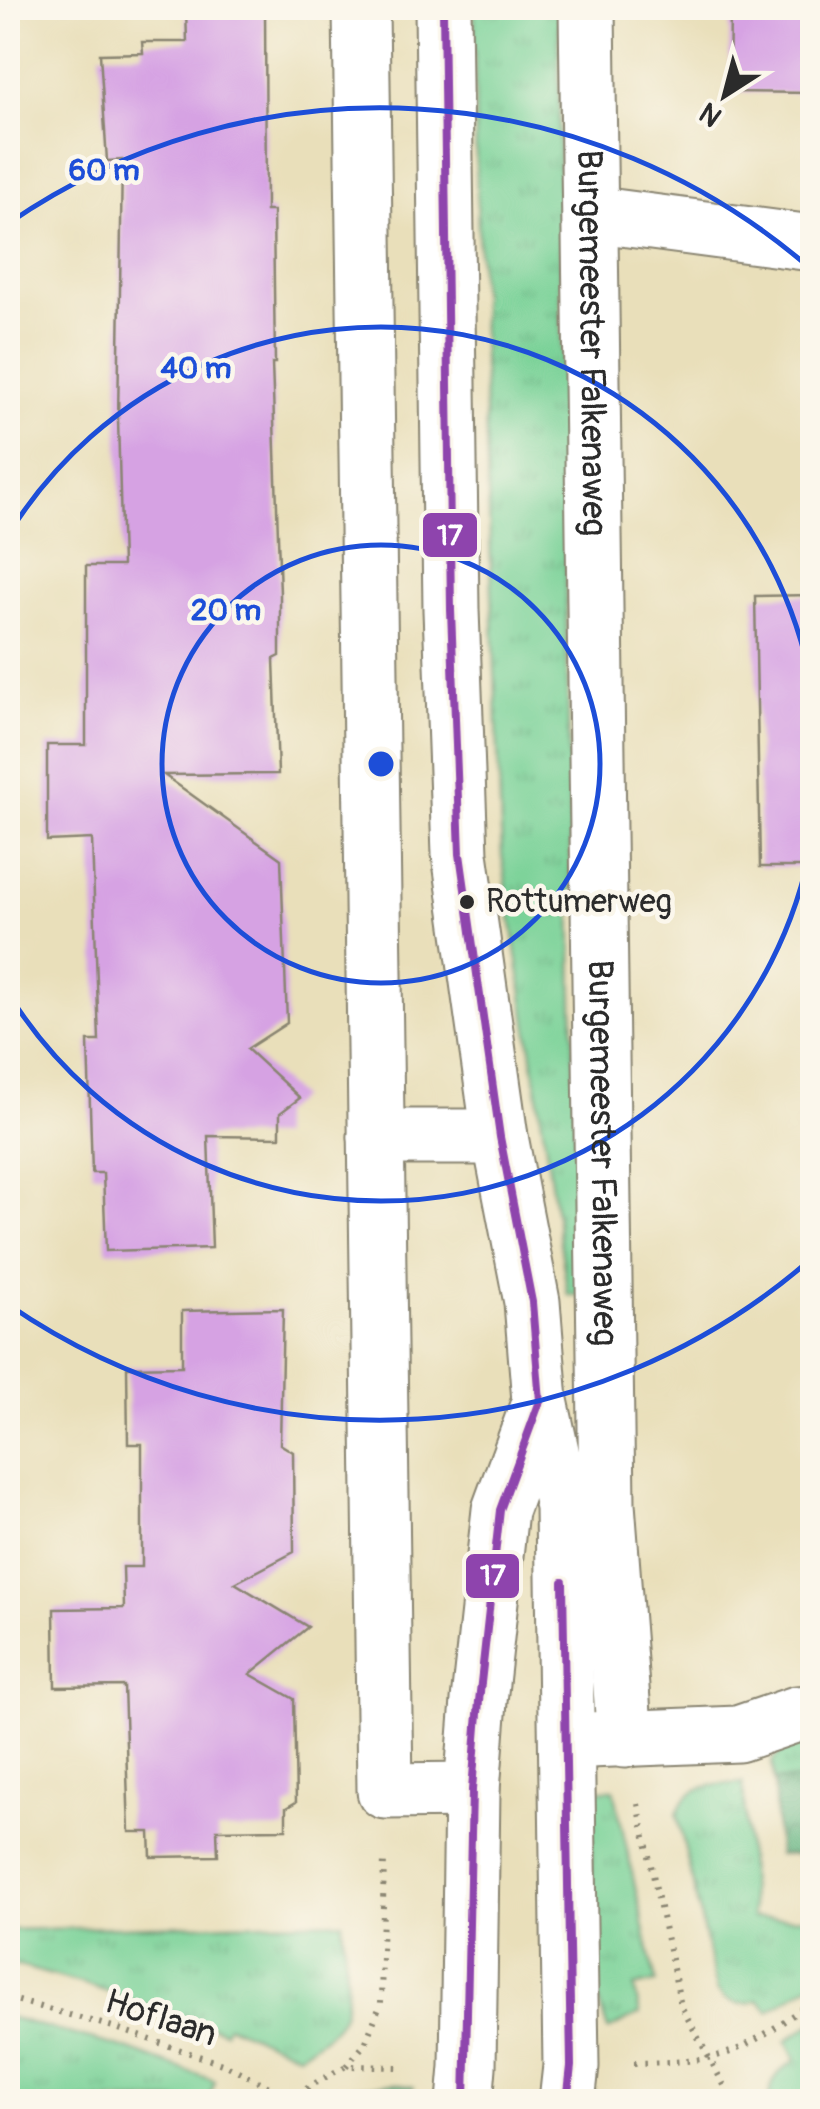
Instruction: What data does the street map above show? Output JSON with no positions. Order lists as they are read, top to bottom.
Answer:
{
  "streets": {
    "street": ["Burgemeester Falkenaweg"],
    "path": ["Hoflaan"]
  },
  "places": ["Rottumerweg"],
  "lines": ["transit line 17"],
  "north": "bottom left",
  "rings": ["60 m", "40 m", "20 m"]
}
